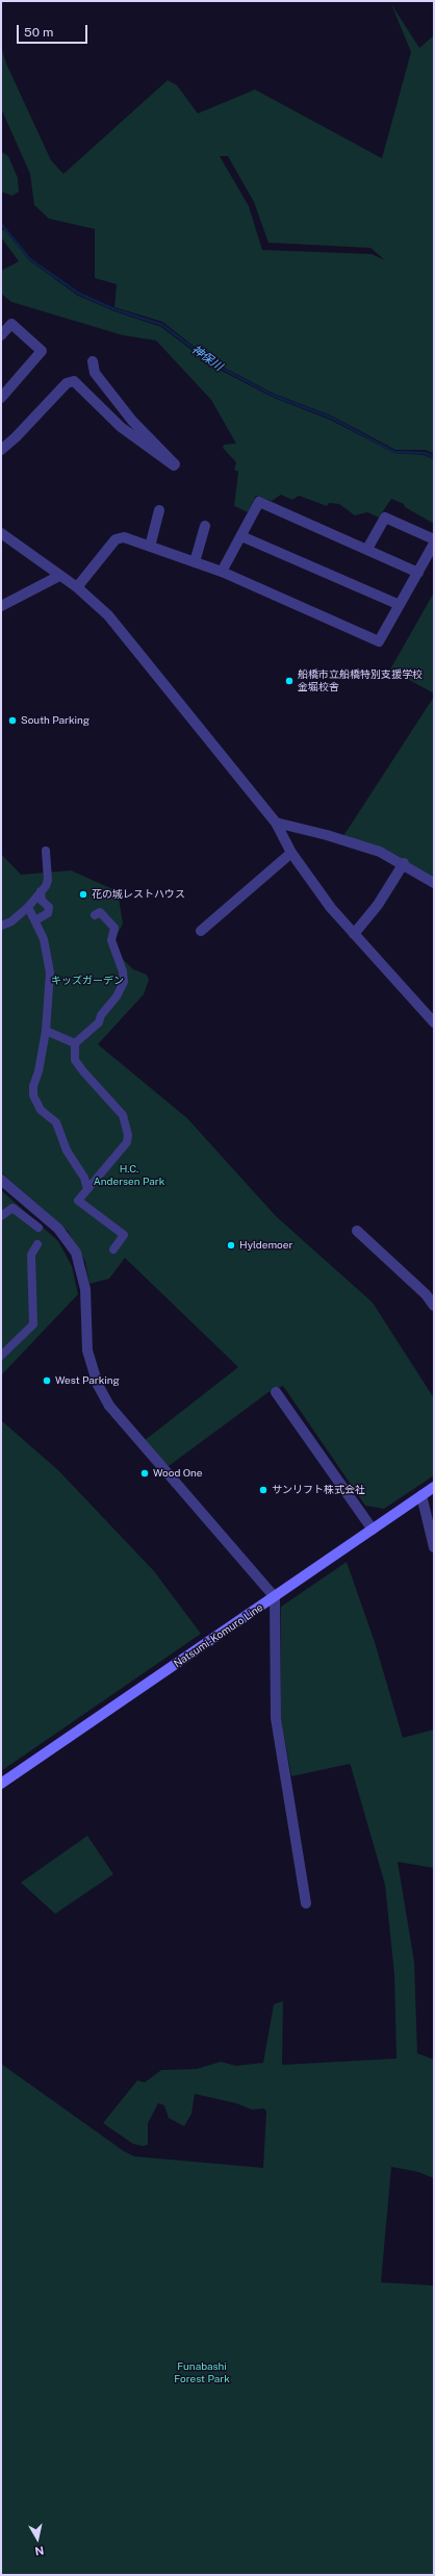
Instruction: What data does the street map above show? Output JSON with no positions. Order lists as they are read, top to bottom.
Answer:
{
  "streets": {
    "main road": ["Natsumi-Komuro Line"]
  },
  "water": ["神保川"],
  "parks": ["キッズガーデン", "H.C. Andersen Park", "Funabashi Forest Park"],
  "places": [
    "船橋市立船橋特別支援学校 金堀校舎",
    "South Parking",
    "花の城レストハウス",
    "Hyldemoer",
    "West Parking",
    "Wood One",
    "サンリフト株式会社"
  ],
  "scale_bar": "50 m",
  "north": "bottom"
}
